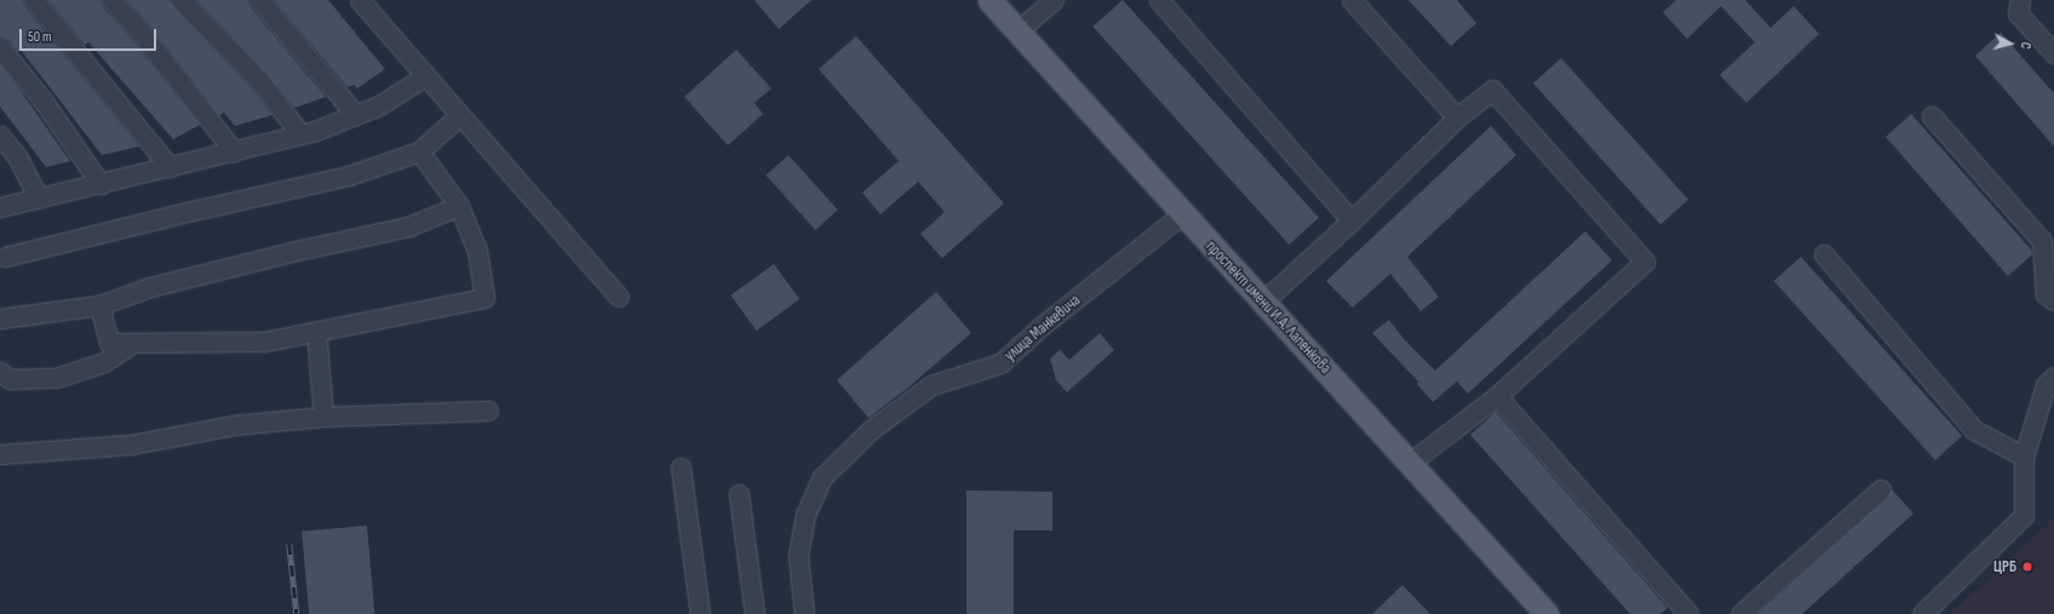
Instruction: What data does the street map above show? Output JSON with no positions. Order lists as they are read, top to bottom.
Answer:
{
  "streets": {
    "main road": ["проспект имени И.А. Лапенкова"],
    "street": ["улица Манкевича"]
  },
  "crossings": [
    ["проспект имени И.А. Лапенкова", "улица Манкевича"]
  ],
  "places": ["ЦРБ"],
  "scale_bar": "50 m",
  "north": "right"
}
